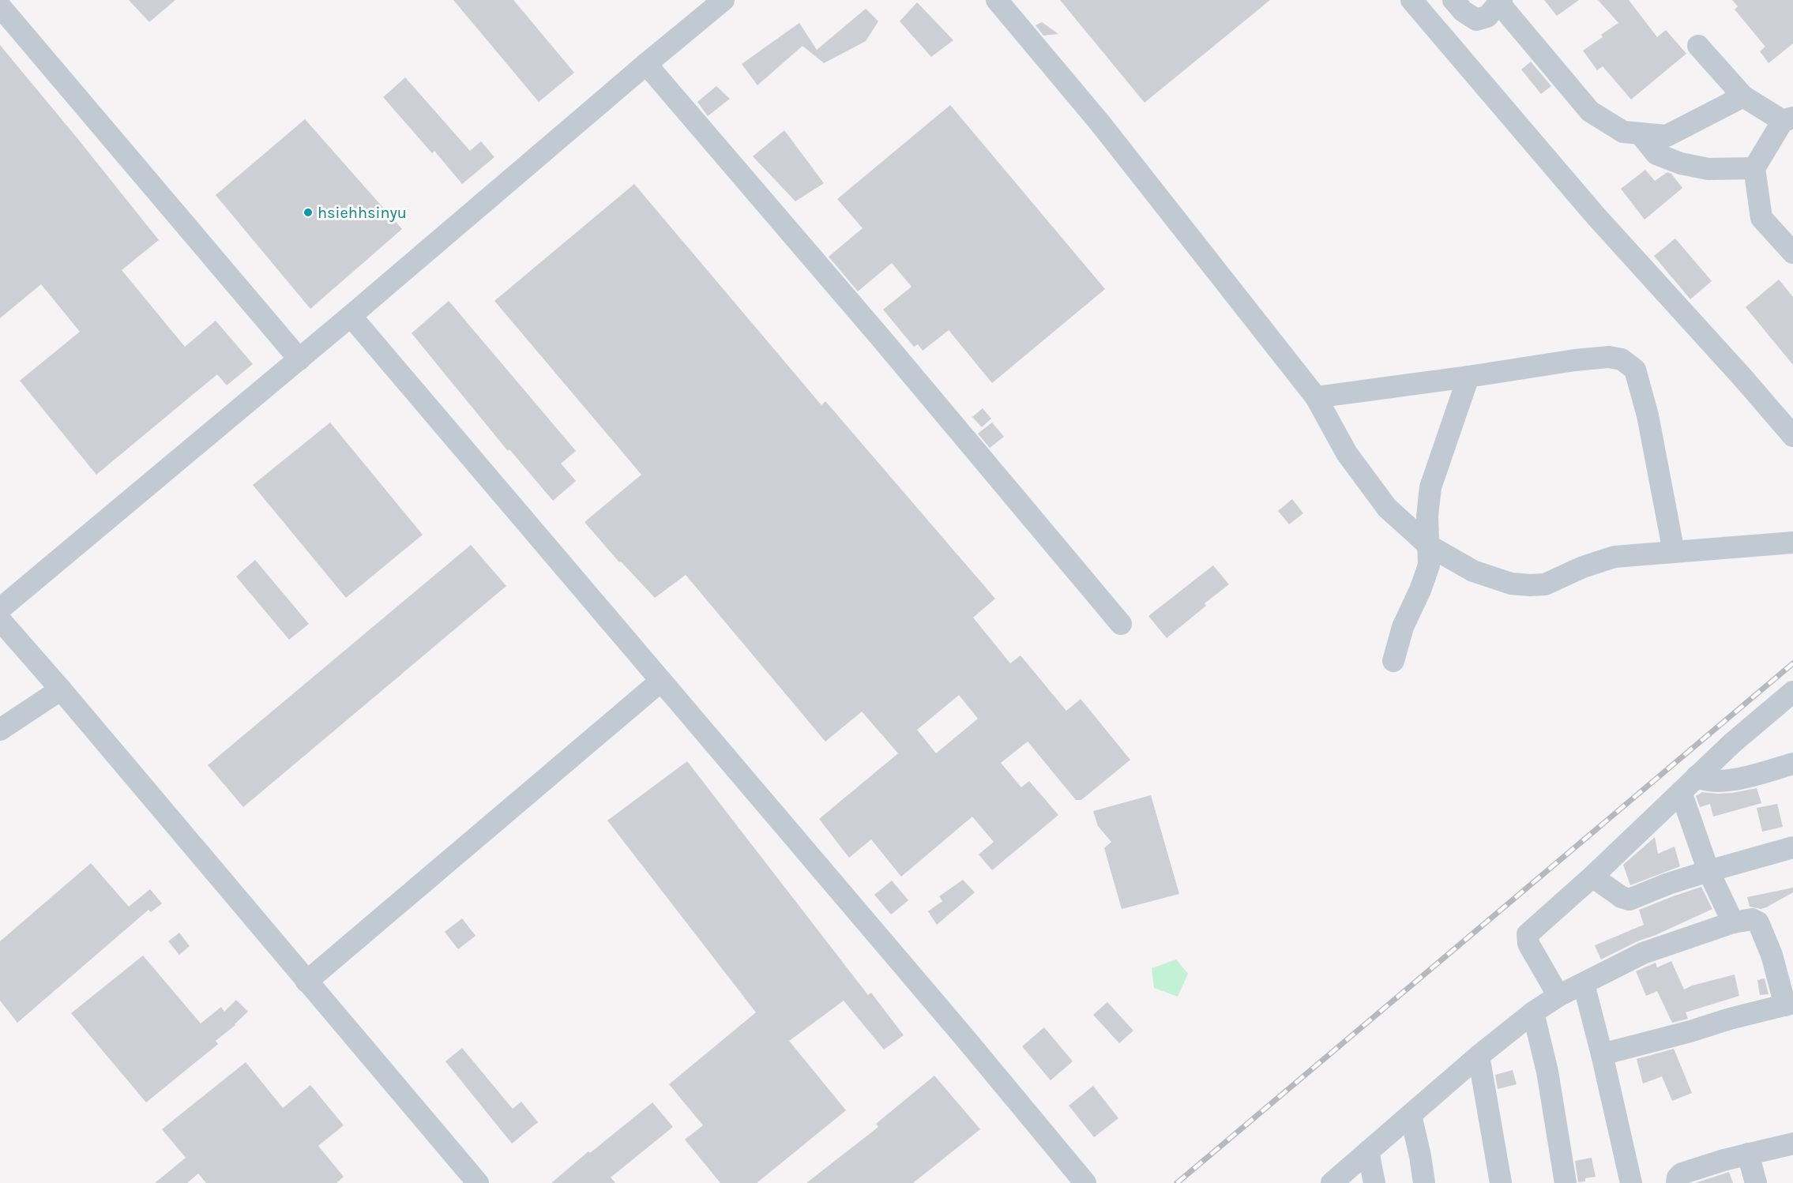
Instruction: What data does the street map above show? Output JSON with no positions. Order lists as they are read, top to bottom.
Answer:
{
  "places": ["hsiehhsinyu"]
}
